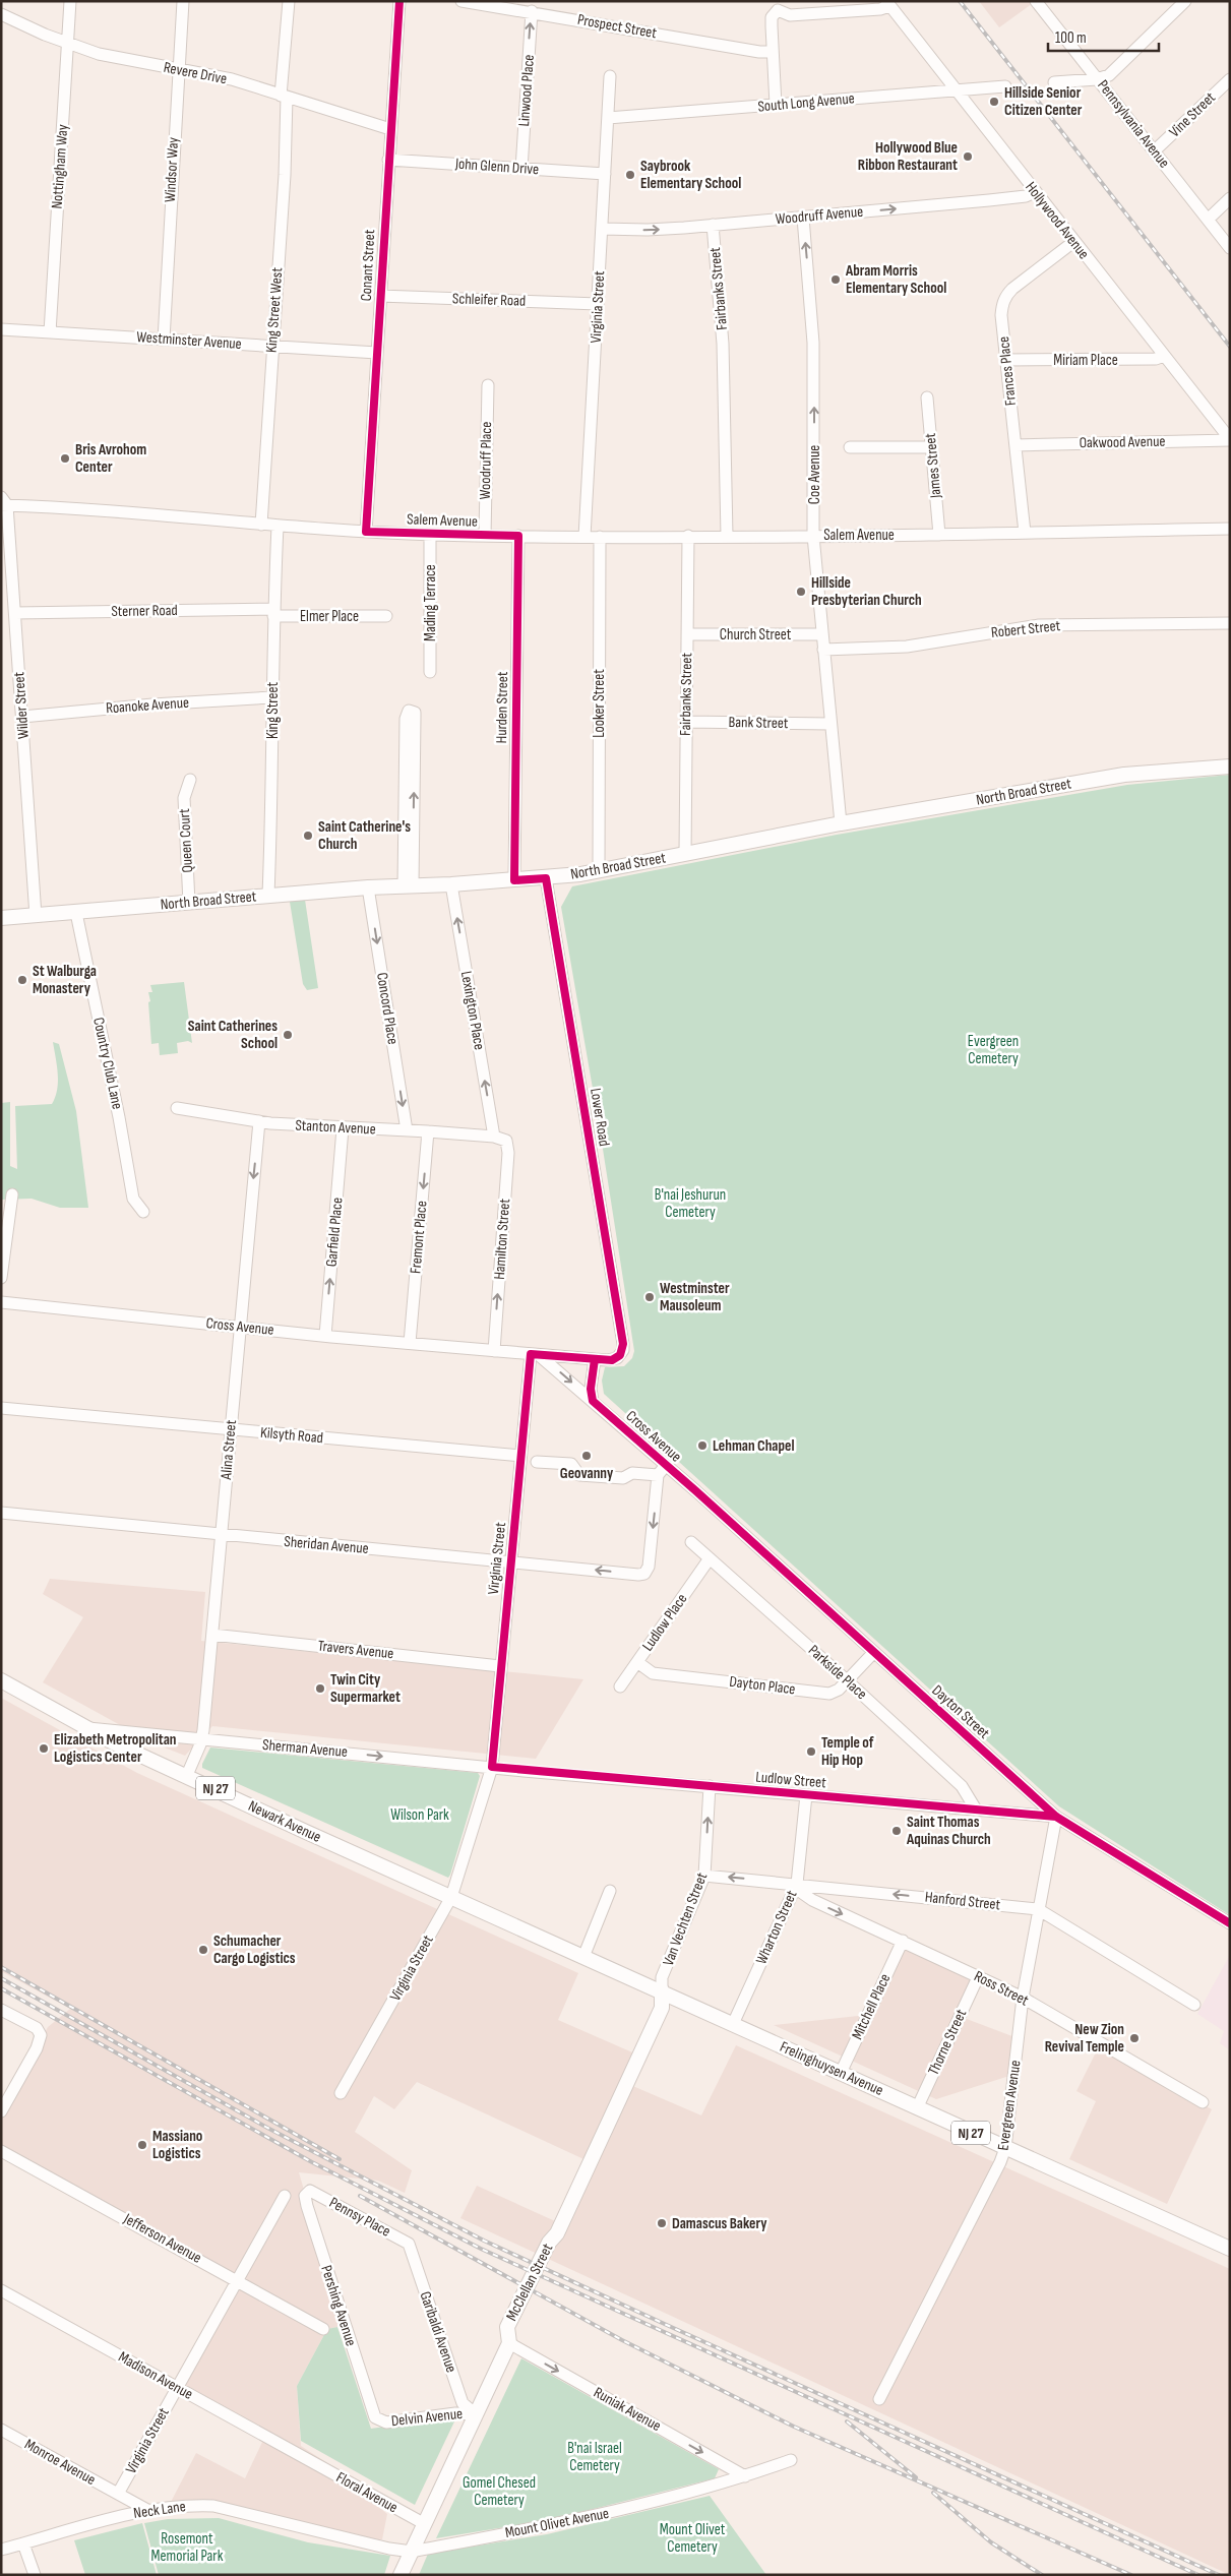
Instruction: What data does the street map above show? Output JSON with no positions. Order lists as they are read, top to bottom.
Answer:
{
  "streets": {
    "main road": [
      "North Broad Street",
      "NJ 27",
      "Newark Avenue",
      "Frelinghuysen Avenue",
      "McClellan Street"
    ],
    "street": [
      "Prospect Street",
      "Revere Drive",
      "Linwood Place",
      "South Long Avenue",
      "Vine Street",
      "Pennsylvania Avenue",
      "Nottingham Way",
      "John Glenn Drive",
      "Windsor Way",
      "Woodruff Avenue",
      "Hollywood Avenue",
      "Conant Street",
      "Fairbanks Street",
      "Schleifer Road",
      "Virginia Street",
      "King Street West",
      "Westminster Avenue",
      "Miriam Place",
      "Frances Place",
      "Oakwood Avenue",
      "Woodruff Place",
      "James Street",
      "Coe Avenue",
      "Salem Avenue",
      "Mading Terrace",
      "Sterner Road",
      "Elmer Place",
      "Robert Street",
      "Church Street",
      "Looker Street",
      "Wilder Street",
      "Roanoke Avenue",
      "Hurden Street",
      "King Street",
      "Bank Street",
      "Queen Court",
      "Concord Place",
      "Lexington Place",
      "Country Club Lane",
      "Lower Road",
      "Stanton Avenue",
      "Garfield Place",
      "Fremont Place",
      "Hamilton Street",
      "Cross Avenue",
      "Kilsyth Road",
      "Alina Street",
      "Sheridan Avenue",
      "Ludlow Place",
      "Travers Avenue",
      "Parkside Place",
      "Dayton Place",
      "Dayton Street",
      "Sherman Avenue",
      "Ludlow Street",
      "Hanford Street",
      "Van Vechten Street",
      "Wharton Street",
      "Ross Street",
      "Mitchell Place",
      "Thorne Street",
      "Evergreen Avenue",
      "Pennsy Place",
      "Jefferson Avenue",
      "Pershing Avenue",
      "Garibaldi Avenue",
      "Madison Avenue",
      "Runiak Avenue",
      "Delvin Avenue",
      "Monroe Avenue",
      "Floral Avenue",
      "Neck Lane",
      "Mount Olivet Avenue"
    ]
  },
  "crossings": [
    ["Prospect Street", "Linwood Place"],
    ["Revere Drive", "Nottingham Way"],
    ["Revere Drive", "Windsor Way"],
    ["Revere Drive", "Conant Street"],
    ["Revere Drive", "King Street West"],
    ["Linwood Place", "John Glenn Drive"],
    ["South Long Avenue", "Hollywood Avenue"],
    ["South Long Avenue", "Virginia Street"],
    ["Vine Street", "Pennsylvania Avenue"],
    ["Nottingham Way", "Westminster Avenue"],
    ["John Glenn Drive", "Conant Street"],
    ["John Glenn Drive", "Virginia Street"],
    ["Windsor Way", "Westminster Avenue"],
    ["Woodruff Avenue", "Hollywood Avenue"],
    ["Woodruff Avenue", "Fairbanks Street"],
    ["Woodruff Avenue", "Virginia Street"],
    ["Woodruff Avenue", "Coe Avenue"],
    ["Hollywood Avenue", "Miriam Place"],
    ["Hollywood Avenue", "Frances Place"],
    ["Hollywood Avenue", "Oakwood Avenue"],
    ["Conant Street", "Schleifer Road"],
    ["Conant Street", "Westminster Avenue"],
    ["Conant Street", "Salem Avenue"],
    ["Fairbanks Street", "Salem Avenue"],
    ["Fairbanks Street", "Church Street"],
    ["Fairbanks Street", "Bank Street"],
    ["Fairbanks Street", "North Broad Street"],
    ["Schleifer Road", "Virginia Street"],
    ["Virginia Street", "Salem Avenue"],
    ["Virginia Street", "Cross Avenue"],
    ["Virginia Street", "Kilsyth Road"],
    ["Virginia Street", "Sheridan Avenue"],
    ["Virginia Street", "Travers Avenue"],
    ["Virginia Street", "Sherman Avenue"],
    ["Virginia Street", "Frelinghuysen Avenue"],
    ["Virginia Street", "Jefferson Avenue"],
    ["Virginia Street", "Madison Avenue"],
    ["Virginia Street", "Monroe Avenue"],
    ["King Street West", "Westminster Avenue"],
    ["King Street West", "Salem Avenue"],
    ["Miriam Place", "Frances Place"],
    ["Frances Place", "Oakwood Avenue"],
    ["Frances Place", "Salem Avenue"],
    ["Woodruff Place", "Salem Avenue"],
    ["James Street", "Salem Avenue"],
    ["Coe Avenue", "Salem Avenue"],
    ["Coe Avenue", "Robert Street"],
    ["Coe Avenue", "Church Street"],
    ["Coe Avenue", "Bank Street"],
    ["Coe Avenue", "North Broad Street"],
    ["Salem Avenue", "Mading Terrace"],
    ["Salem Avenue", "Looker Street"],
    ["Salem Avenue", "Wilder Street"],
    ["Salem Avenue", "Hurden Street"],
    ["Salem Avenue", "King Street"],
    ["Sterner Road", "Elmer Place"],
    ["Sterner Road", "Wilder Street"],
    ["Sterner Road", "King Street"],
    ["Elmer Place", "King Street"],
    ["Looker Street", "North Broad Street"],
    ["Wilder Street", "Roanoke Avenue"],
    ["Wilder Street", "North Broad Street"],
    ["Roanoke Avenue", "King Street"],
    ["Hurden Street", "North Broad Street"],
    ["King Street", "North Broad Street"],
    ["North Broad Street", "Queen Court"],
    ["North Broad Street", "Concord Place"],
    ["North Broad Street", "Lexington Place"],
    ["North Broad Street", "Country Club Lane"],
    ["North Broad Street", "Lower Road"],
    ["Concord Place", "Stanton Avenue"],
    ["Lexington Place", "Stanton Avenue"],
    ["Lexington Place", "Hamilton Street"],
    ["Lower Road", "Cross Avenue"],
    ["Stanton Avenue", "Garfield Place"],
    ["Stanton Avenue", "Fremont Place"],
    ["Stanton Avenue", "Hamilton Street"],
    ["Stanton Avenue", "Alina Street"],
    ["Garfield Place", "Cross Avenue"],
    ["Fremont Place", "Cross Avenue"],
    ["Hamilton Street", "Cross Avenue"],
    ["Cross Avenue", "Alina Street"],
    ["Cross Avenue", "Sheridan Avenue"],
    ["Cross Avenue", "Dayton Street"],
    ["Kilsyth Road", "Alina Street"],
    ["Alina Street", "Sheridan Avenue"],
    ["Alina Street", "Travers Avenue"],
    ["Alina Street", "Sherman Avenue"],
    ["Alina Street", "Newark Avenue"],
    ["Ludlow Place", "Parkside Place"],
    ["Ludlow Place", "Dayton Place"],
    ["Parkside Place", "Dayton Place"],
    ["Parkside Place", "Ludlow Street"],
    ["Dayton Place", "Dayton Street"],
    ["Dayton Street", "Ludlow Street"],
    ["Dayton Street", "Evergreen Avenue"],
    ["Sherman Avenue", "Ludlow Street"],
    ["Sherman Avenue", "Newark Avenue"],
    ["Ludlow Street", "Van Vechten Street"],
    ["Ludlow Street", "Wharton Street"],
    ["Ludlow Street", "Evergreen Avenue"],
    ["Newark Avenue", "Frelinghuysen Avenue"],
    ["Hanford Street", "Van Vechten Street"],
    ["Hanford Street", "Wharton Street"],
    ["Hanford Street", "Ross Street"],
    ["Hanford Street", "Evergreen Avenue"],
    ["Van Vechten Street", "Frelinghuysen Avenue"],
    ["Van Vechten Street", "McClellan Street"],
    ["Wharton Street", "Ross Street"],
    ["Wharton Street", "Frelinghuysen Avenue"],
    ["Ross Street", "Mitchell Place"],
    ["Ross Street", "Thorne Street"],
    ["Ross Street", "Evergreen Avenue"],
    ["Mitchell Place", "Frelinghuysen Avenue"],
    ["Thorne Street", "Frelinghuysen Avenue"],
    ["Frelinghuysen Avenue", "Evergreen Avenue"],
    ["Frelinghuysen Avenue", "McClellan Street"],
    ["Pennsy Place", "Pershing Avenue"],
    ["Pennsy Place", "Garibaldi Avenue"],
    ["McClellan Street", "Garibaldi Avenue"],
    ["McClellan Street", "Runiak Avenue"],
    ["McClellan Street", "Delvin Avenue"],
    ["McClellan Street", "Floral Avenue"],
    ["McClellan Street", "Mount Olivet Avenue"],
    ["Pershing Avenue", "Delvin Avenue"],
    ["Garibaldi Avenue", "Delvin Avenue"],
    ["Madison Avenue", "Floral Avenue"],
    ["Runiak Avenue", "Mount Olivet Avenue"],
    ["Neck Lane", "Mount Olivet Avenue"]
  ],
  "one_way": [
    "Linwood Place",
    "Woodruff Avenue",
    "Coe Avenue",
    "Concord Place",
    "Lexington Place",
    "Garfield Place",
    "Fremont Place",
    "Hamilton Street",
    "Sherman Avenue",
    "Hanford Street",
    "Van Vechten Street",
    "Runiak Avenue"
  ],
  "parks": [
    "Evergreen Cemetery",
    "B'nai Jeshurun Cemetery",
    "Wilson Park",
    "B'nai Israel Cemetery",
    "Gomel Chesed Cemetery",
    "Mount Olivet Cemetery",
    "Rosemont Memorial Park"
  ],
  "places": [
    "Hillside Senior Citizen Center",
    "Hollywood Blue Ribbon Restaurant",
    "Saybrook Elementary School",
    "Abram Morris Elementary School",
    "Bris Avrohom Center",
    "Hillside Presbyterian Church",
    "Saint Catherine's Church",
    "St Walburga Monastery",
    "Saint Catherines School",
    "Westminster Mausoleum",
    "Lehman Chapel",
    "Geovanny",
    "Twin City Supermarket",
    "Elizabeth Metropolitan Logistics Center",
    "Temple of Hip Hop",
    "Saint Thomas Aquinas Church",
    "Schumacher Cargo Logistics",
    "New Zion Revival Temple",
    "Massiano Logistics",
    "Damascus Bakery"
  ],
  "scale_bar": "100 m"
}
